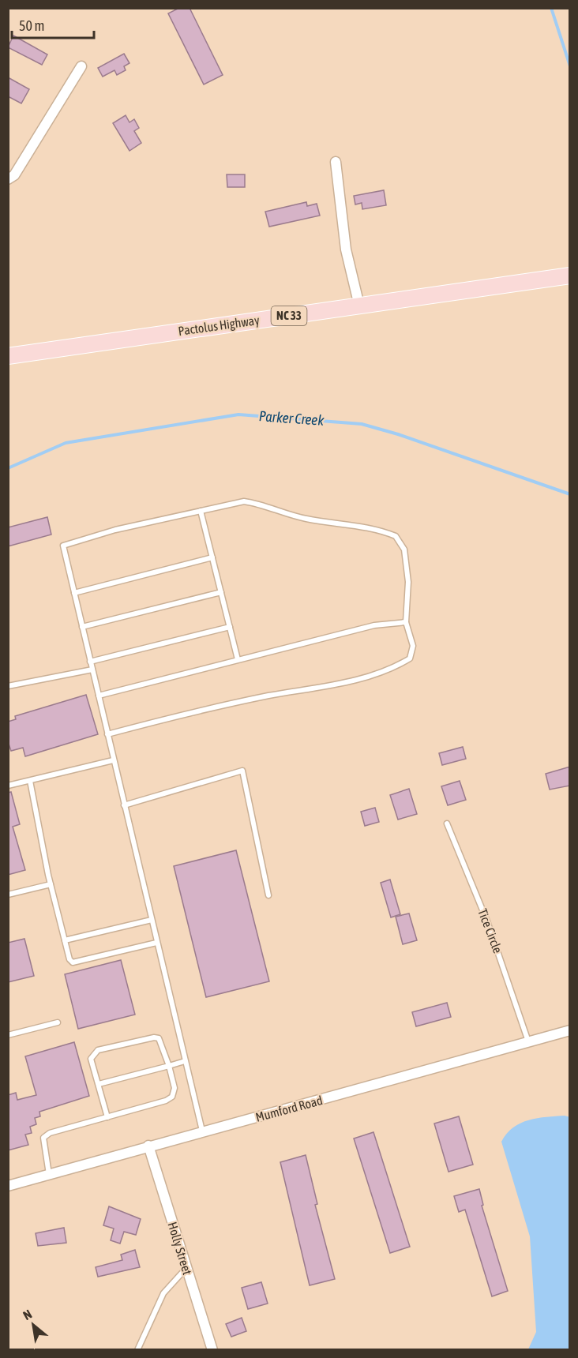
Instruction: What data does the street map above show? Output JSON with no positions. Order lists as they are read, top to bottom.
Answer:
{
  "streets": {
    "main road": ["NC 33", "Pactolus Highway"],
    "street": ["Mumford Road", "Holly Street"],
    "lane": ["Tice Circle"]
  },
  "crossings": [
    ["Tice Circle", "Mumford Road"],
    ["Mumford Road", "Holly Street"]
  ],
  "water": ["Parker Creek"],
  "scale_bar": "50 m",
  "north": "top left"
}
